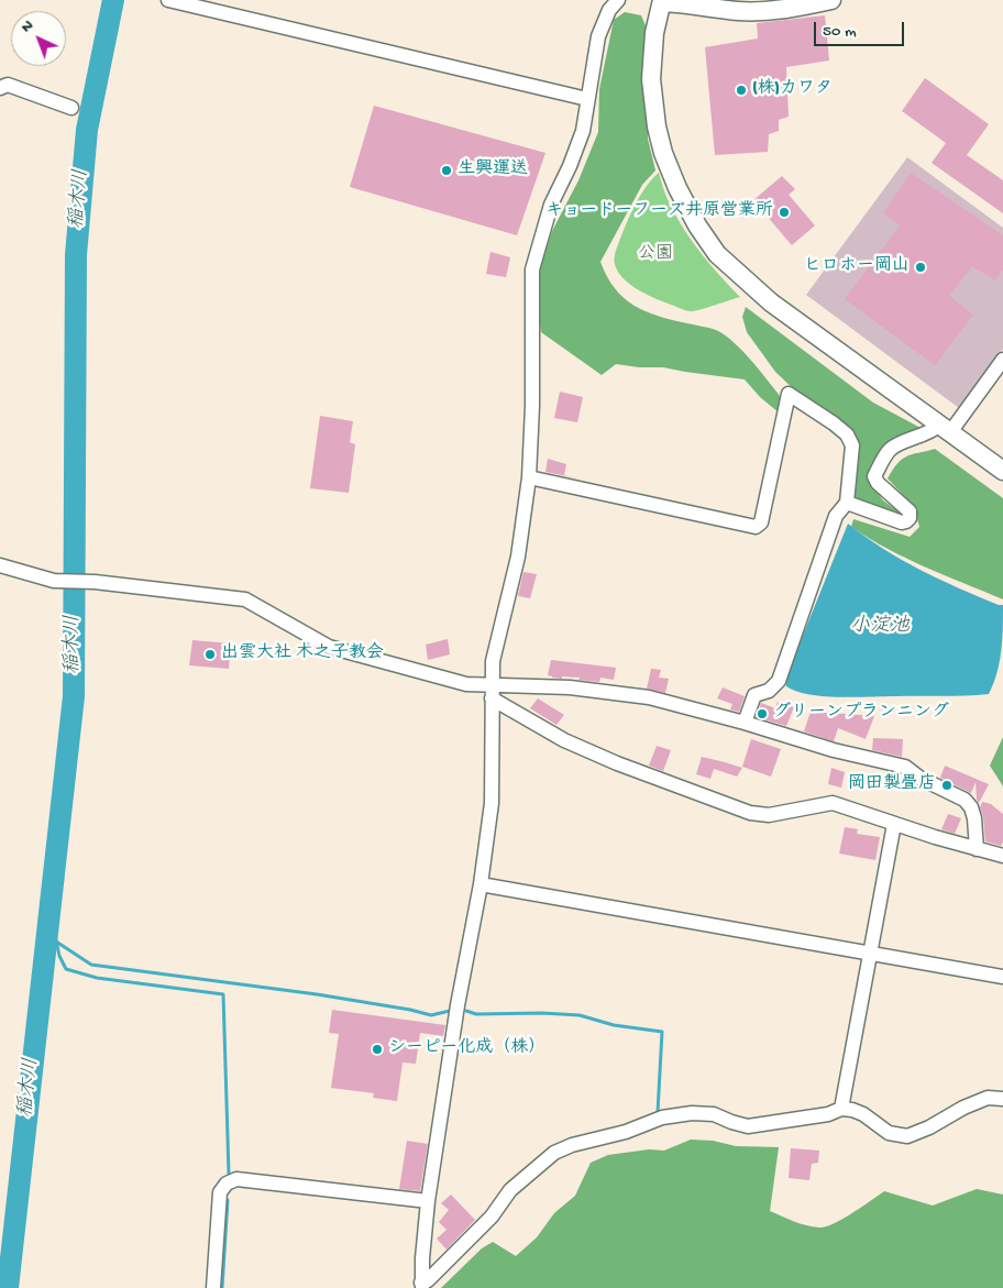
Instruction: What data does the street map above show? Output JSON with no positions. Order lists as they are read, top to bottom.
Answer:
{
  "water": ["稲木川", "小淀池"],
  "parks": ["公園"],
  "places": [
    "(株)カワタ",
    "生興運送",
    "キョードーフーズ井原営業所",
    "ヒロホー岡山",
    "出雲大社 木之子教会",
    "グリーンプランニング",
    "岡田製畳店",
    "シーピー化成（株）"
  ],
  "scale_bar": "50 m",
  "north": "top left"
}
